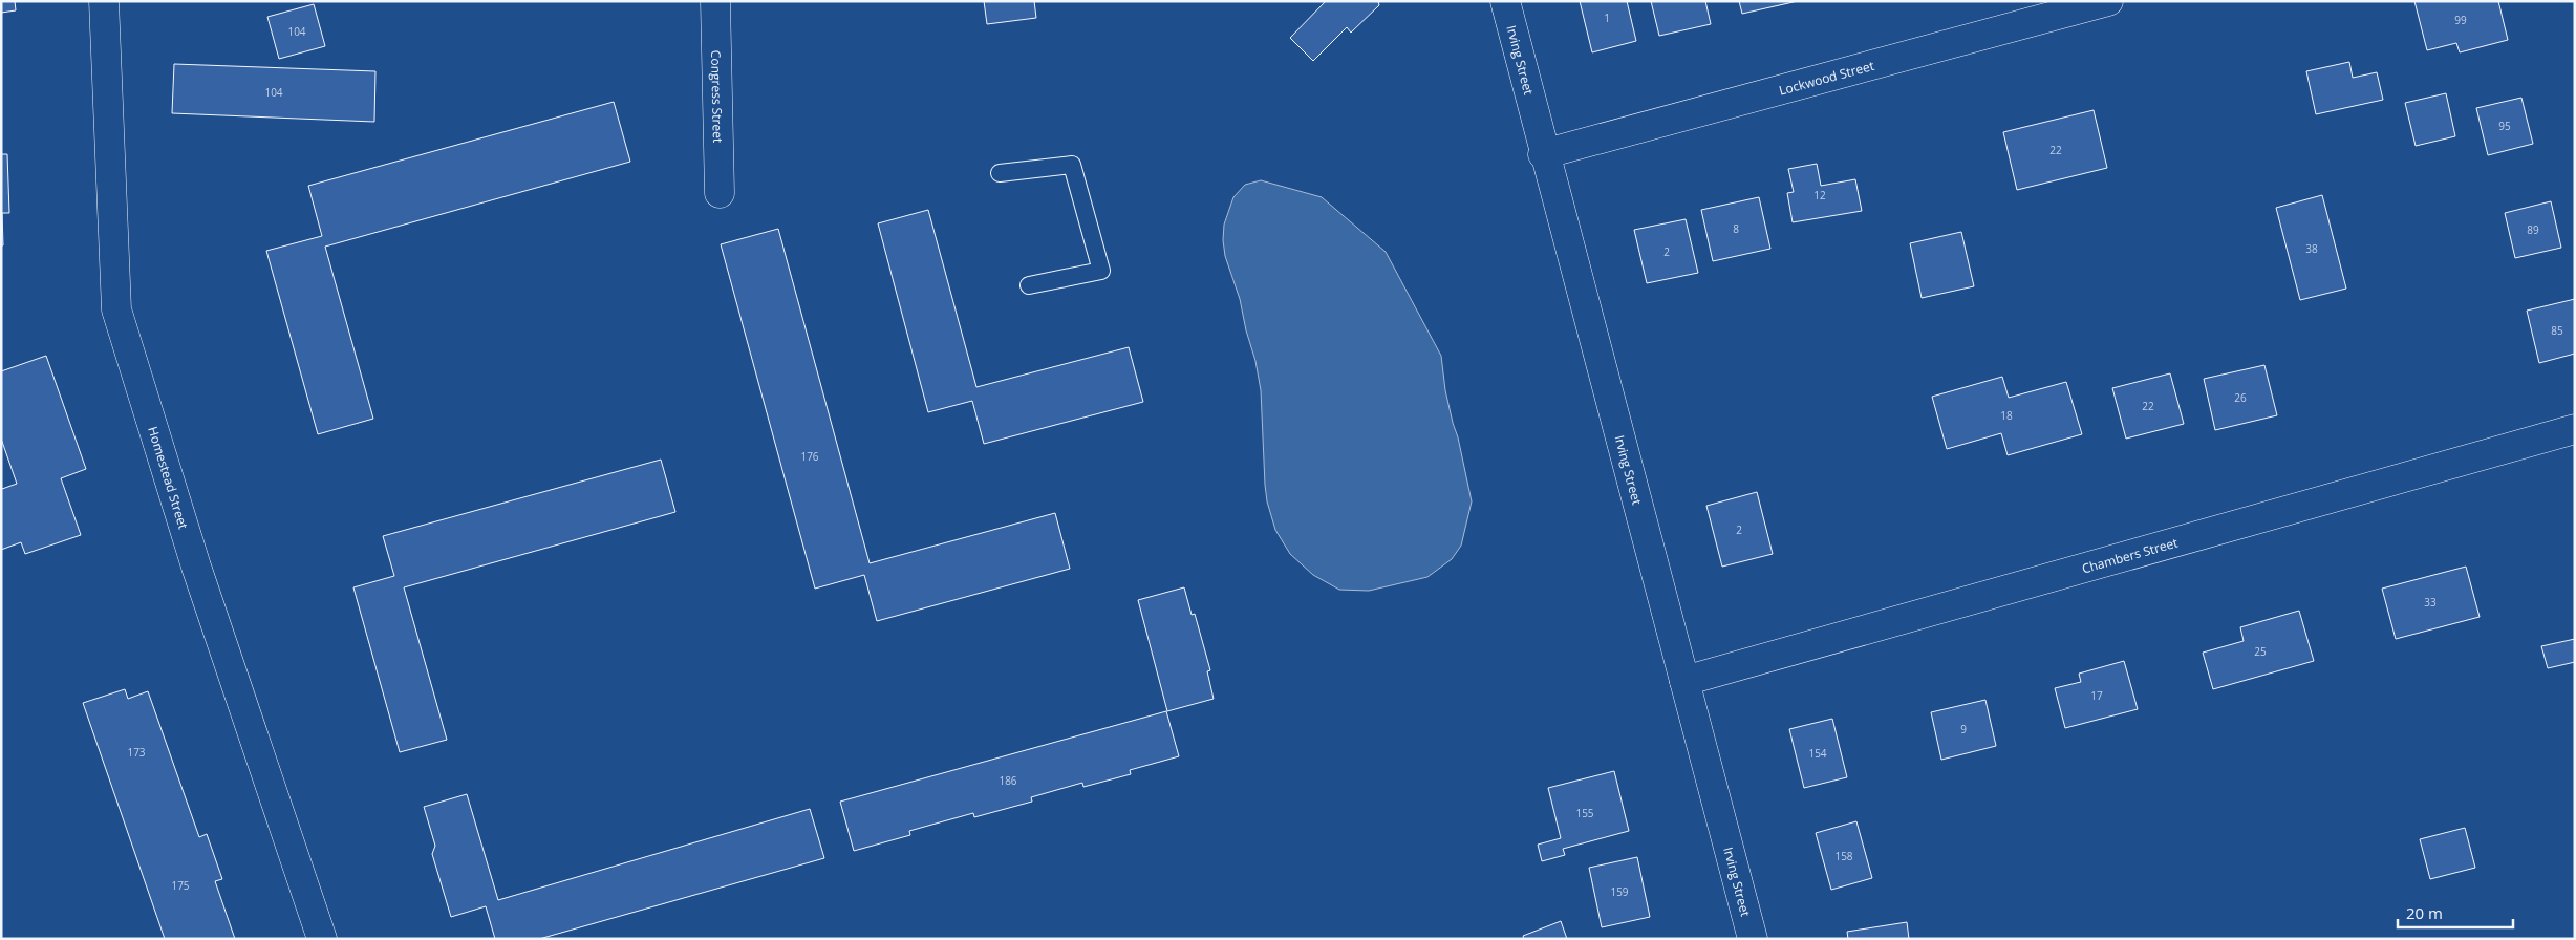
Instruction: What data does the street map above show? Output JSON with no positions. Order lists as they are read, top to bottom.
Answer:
{
  "streets": {
    "street": [
      "Irving Street",
      "Lockwood Street",
      "Congress Street",
      "Homestead Street",
      "Chambers Street"
    ]
  },
  "crossings": [
    ["Irving Street", "Lockwood Street"],
    ["Irving Street", "Chambers Street"]
  ],
  "house_numbers": [
    "1",
    "99",
    "104",
    "104",
    "95",
    "22",
    "12",
    "8",
    "89",
    "38",
    "2",
    "85",
    "26",
    "22",
    "18",
    "176",
    "2",
    "33",
    "25",
    "17",
    "9",
    "173",
    "154",
    "186",
    "155",
    "158",
    "175",
    "159"
  ],
  "scale_bar": "20 m"
}
